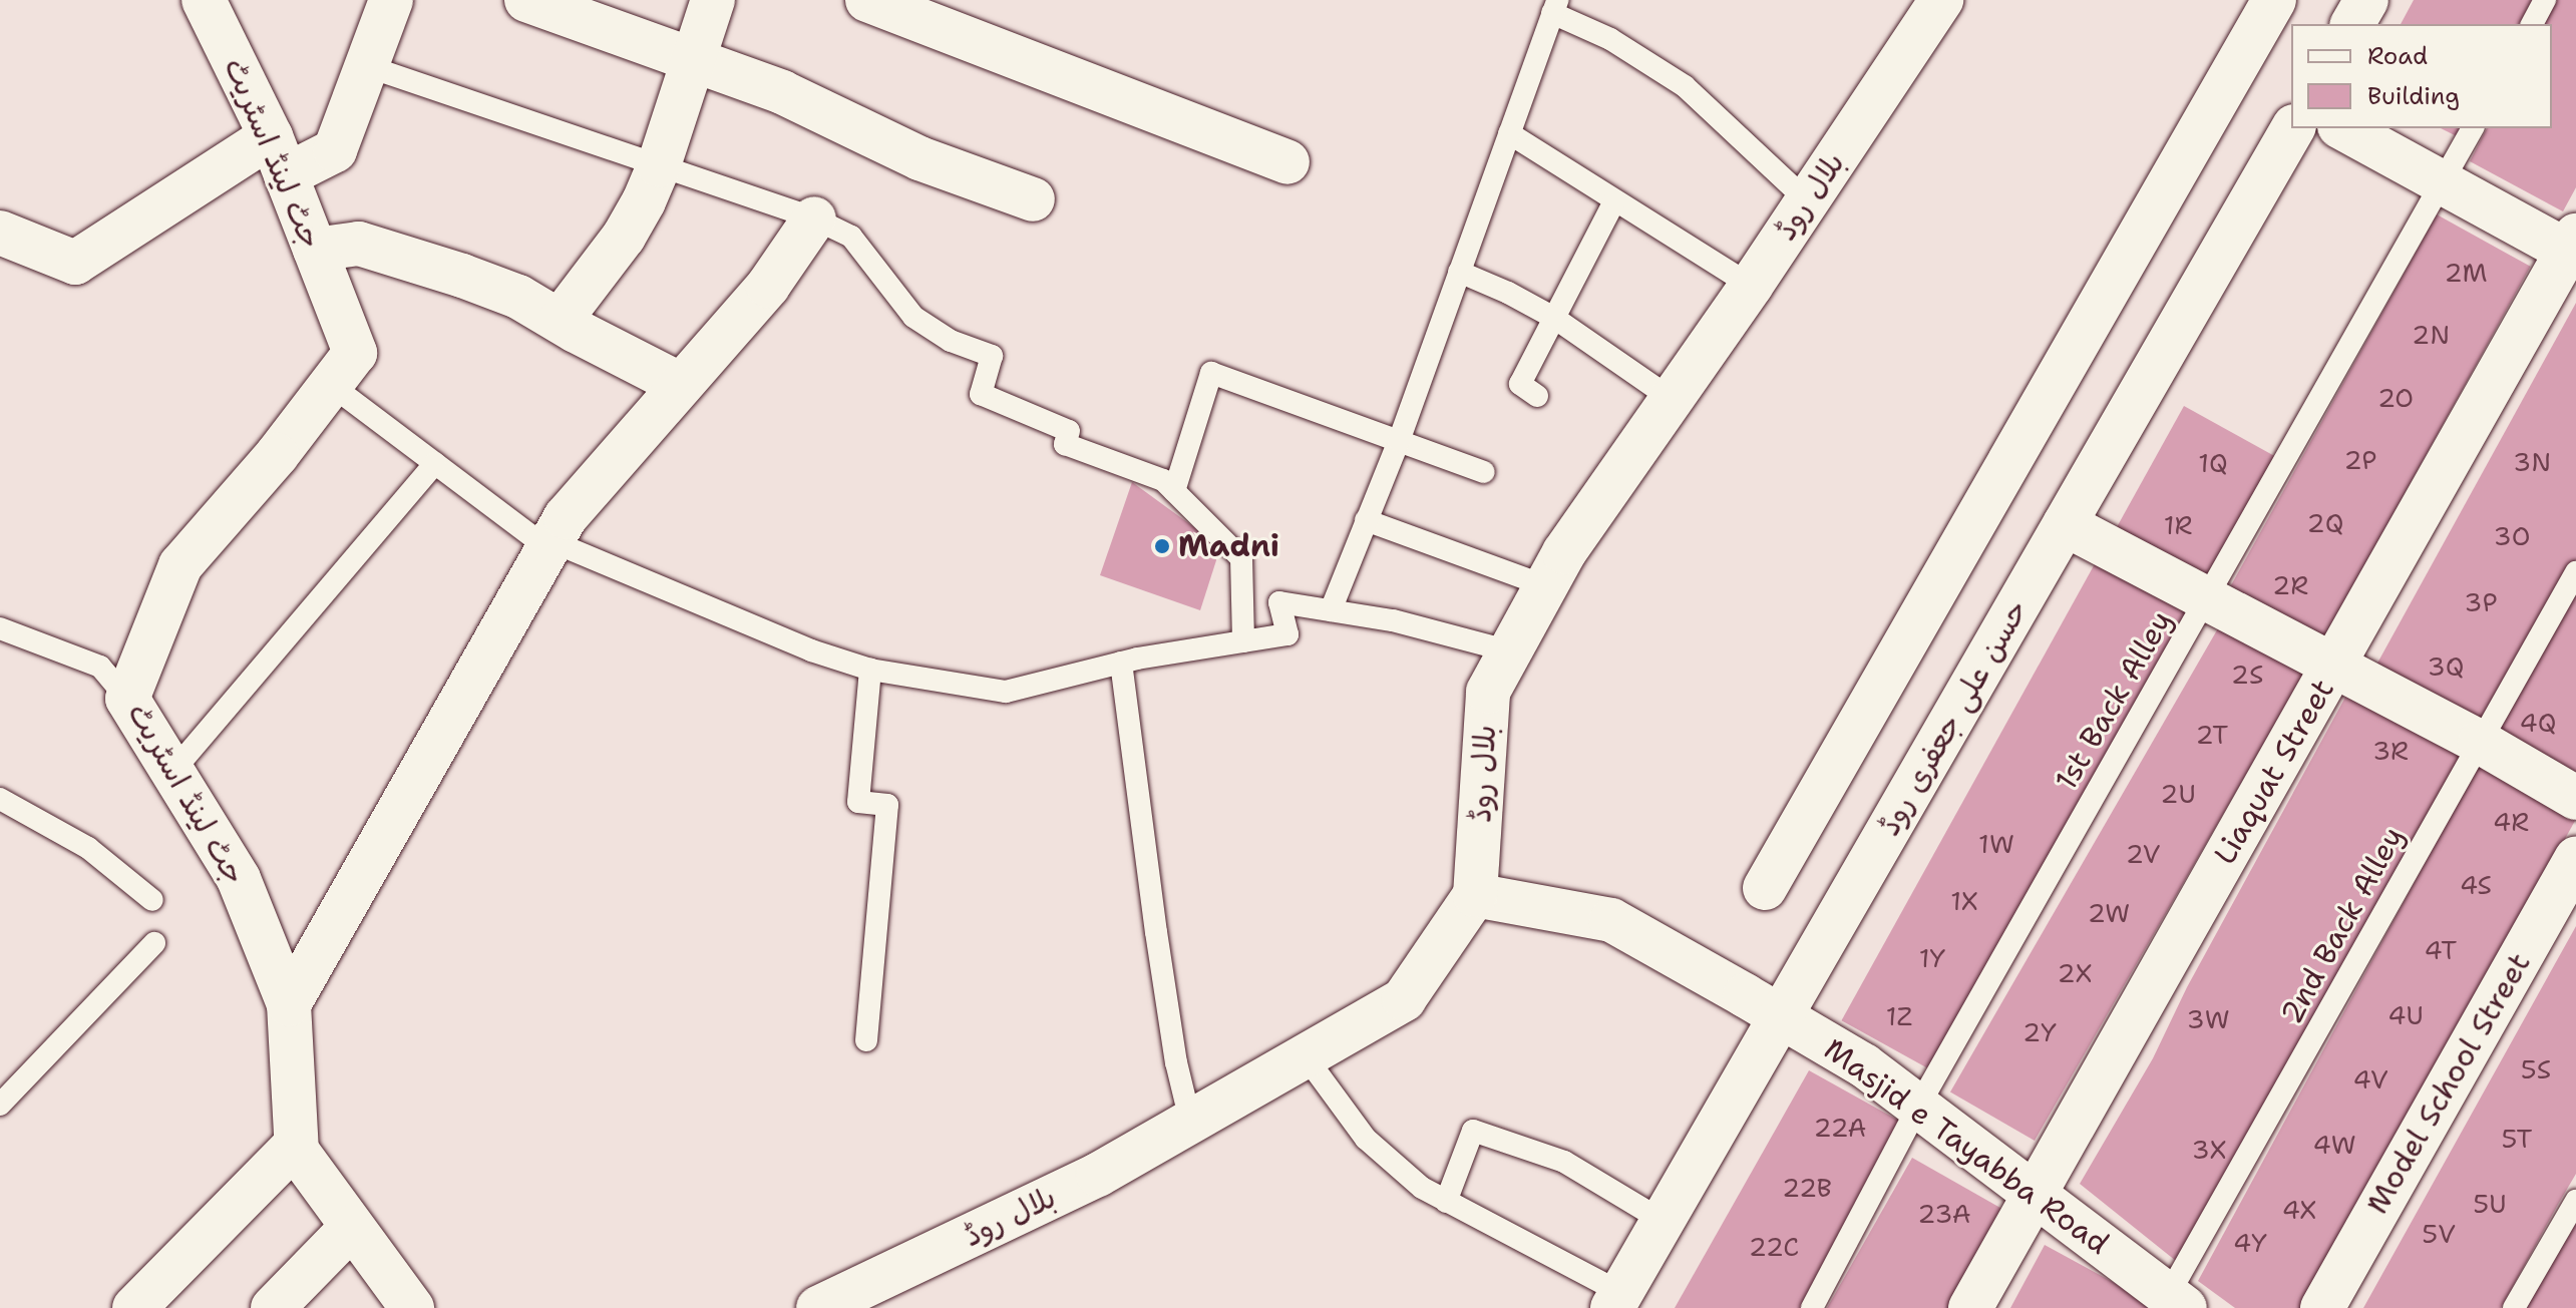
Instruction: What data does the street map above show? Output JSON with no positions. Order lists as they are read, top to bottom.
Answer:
{
  "streets": {
    "street": [
      "جٹ لینڈ اسٹریٹ",
      "بلال روڈ",
      "حسن علی جعفری روڈ",
      "Liaquat Street",
      "Model School Street",
      "Masjid e Tayabba Road"
    ],
    "lane": ["1st Back Alley", "2nd Back Alley"]
  },
  "crossings": [
    ["بلال روڈ", "Masjid e Tayabba Road"],
    ["1st Back Alley", "Masjid e Tayabba Road"],
    ["حسن علی جعفری روڈ", "Masjid e Tayabba Road"],
    ["Liaquat Street", "Masjid e Tayabba Road"],
    ["2nd Back Alley", "Masjid e Tayabba Road"]
  ],
  "places": ["Madni"],
  "house_numbers": [
    "2M",
    "2N",
    "2O",
    "2P",
    "3N",
    "1Q",
    "2Q",
    "1R",
    "3O",
    "2R",
    "3P",
    "3Q",
    "2S",
    "4Q",
    "2T",
    "3R",
    "2U",
    "4R",
    "1W",
    "2V",
    "4S",
    "1X",
    "2W",
    "4T",
    "1Y",
    "2X",
    "4U",
    "1Z",
    "3W",
    "2Y",
    "5S",
    "4V",
    "22A",
    "5T",
    "4W",
    "3X",
    "22B",
    "5U",
    "4X",
    "23A",
    "5V",
    "4Y",
    "22C"
  ],
  "legend": ["Road", "Building"]
}
